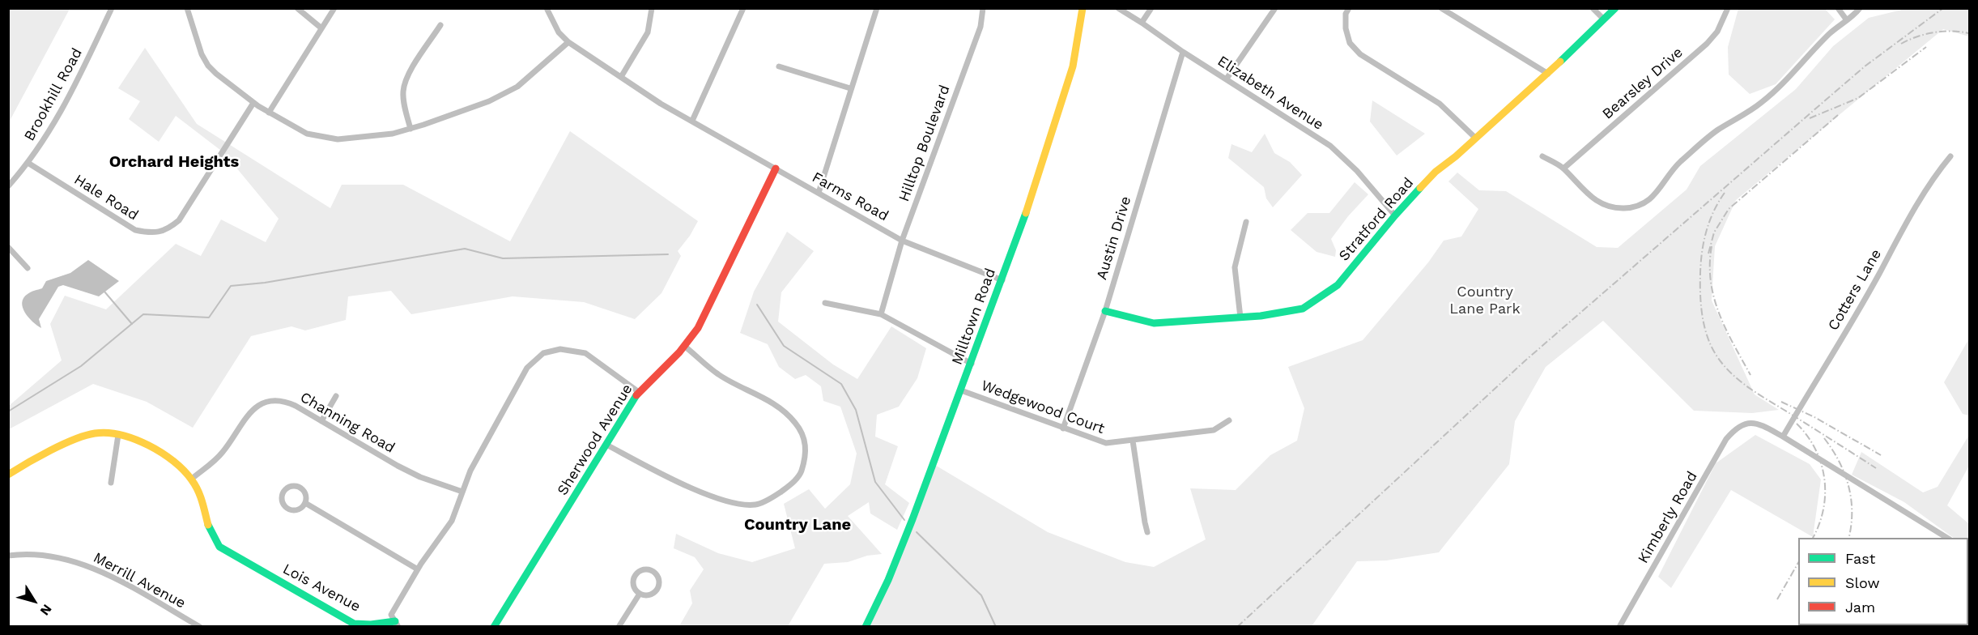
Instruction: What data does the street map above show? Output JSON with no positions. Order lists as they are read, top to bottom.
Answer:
{
  "streets": {
    "street": [
      "Bearsley Drive",
      "Elizabeth Avenue",
      "Brookhill Road",
      "Hilltop Boulevard",
      "Farms Road",
      "Hale Road",
      "Stratford Road",
      "Austin Drive",
      "Cotters Lane",
      "Milltown Road",
      "Wedgewood Court",
      "Channing Road",
      "Sherwood Avenue",
      "Kimberly Road",
      "Merrill Avenue",
      "Lois Avenue"
    ]
  },
  "crossings": [
    ["Elizabeth Avenue", "Stratford Road"],
    ["Elizabeth Avenue", "Austin Drive"],
    ["Brookhill Road", "Hale Road"],
    ["Hilltop Boulevard", "Farms Road"],
    ["Farms Road", "Milltown Road"],
    ["Farms Road", "Sherwood Avenue"],
    ["Stratford Road", "Austin Drive"],
    ["Austin Drive", "Wedgewood Court"],
    ["Cotters Lane", "Kimberly Road"],
    ["Milltown Road", "Wedgewood Court"],
    ["Channing Road", "Lois Avenue"],
    ["Sherwood Avenue", "Lois Avenue"]
  ],
  "districts": ["Orchard Heights", "Country Lane"],
  "parks": ["Country Lane Park"],
  "legend": ["Fast", "Slow", "Jam"],
  "north": "bottom right"
}
